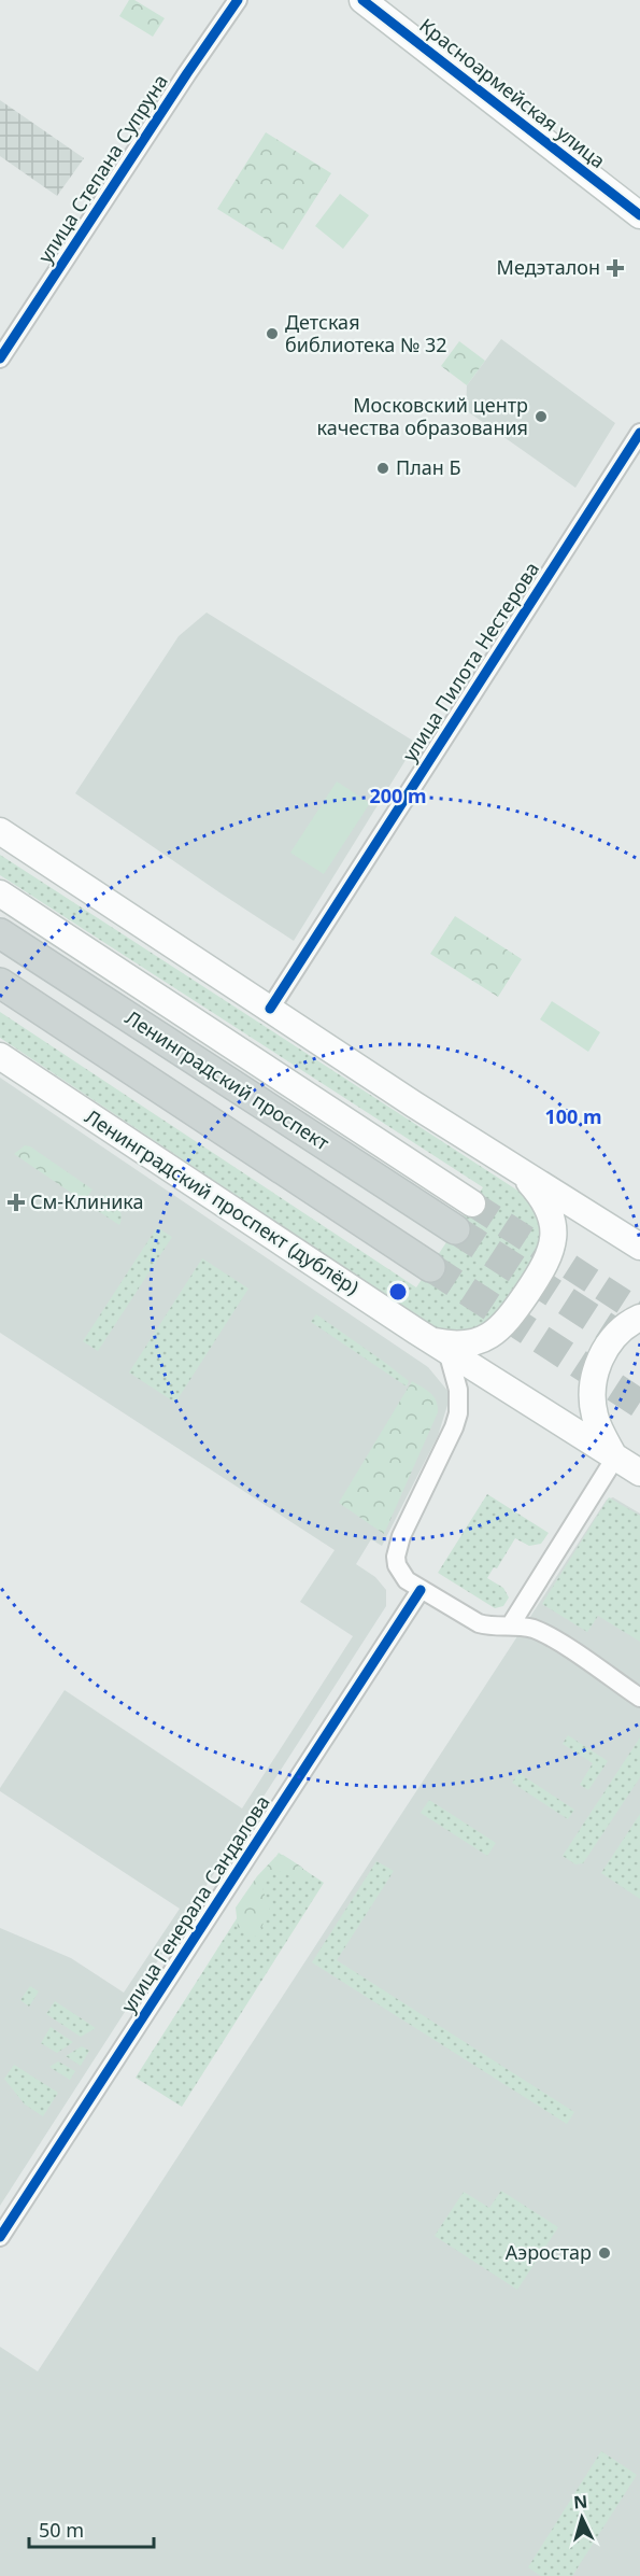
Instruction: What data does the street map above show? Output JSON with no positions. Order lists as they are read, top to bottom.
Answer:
{
  "streets": {
    "main road": ["Красноармейская улица", "Ленинградский проспект", "Ленинградский проспект (дублёр)"],
    "street": ["улица Степана Супруна", "улица Пилота Нестерова", "улица Генерала Сандалова"]
  },
  "places": {
    "health": ["Медэталон", "См-Клиника"],
    "other": [
      "Детская библиотека № 32",
      "Московский центр качества образования",
      "План Б",
      "Аэростар"
    ]
  },
  "scale_bar": "50 m",
  "north": "top",
  "rings": ["200 m", "100 m"]
}
